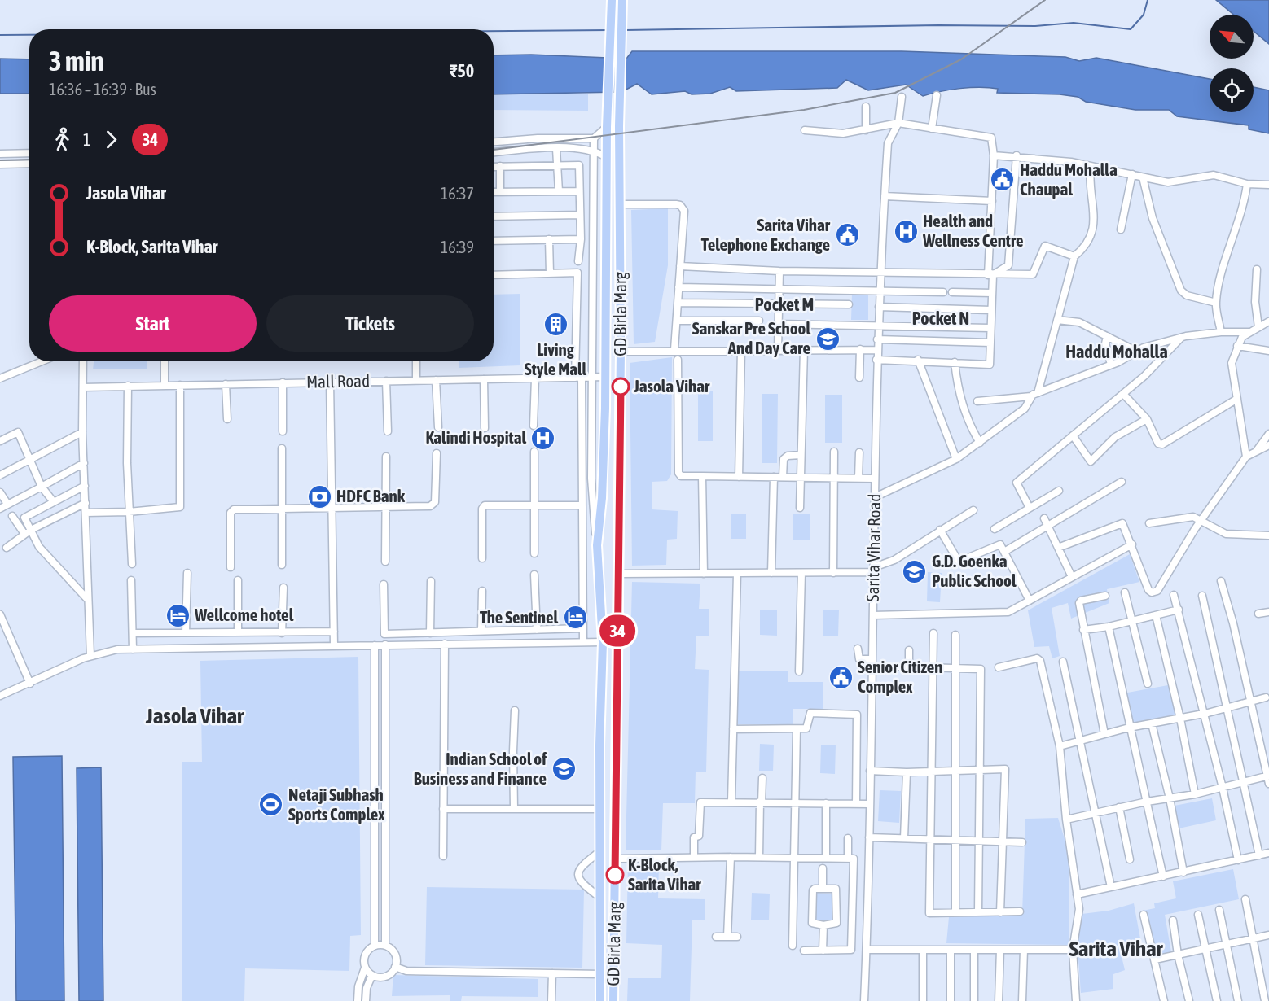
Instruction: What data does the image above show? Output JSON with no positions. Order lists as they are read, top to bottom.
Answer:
{
  "streets": {
    "main road": ["GD Birla Marg"],
    "street": ["Mall Road", "Sarita Vihar Road"]
  },
  "crossings": [
    ["GD Birla Marg", "Mall Road"]
  ],
  "districts": [
    "Pocket M",
    "Pocket N",
    "Haddu Mohalla",
    "Jasola Vihar",
    "Sarita Vihar"
  ],
  "places": {
    "public building": ["Haddu Mohalla Chaupal", "Sarita Vihar Telephone Exchange", "Senior Citizen Complex"],
    "hospital": ["Health and Wellness Centre", "Kalindi Hospital"],
    "building": ["Living Style Mall"],
    "school or university": ["Sanskar Pre School And Day Care", "G.D. Goenka Public School", "Indian School of Business and Finance"],
    "other": ["Jasola Vihar", "K-Block, Sarita Vihar"],
    "bank": ["HDFC Bank"],
    "hotel": ["Wellcome hotel", "The Sentinel"],
    "sports": ["Netaji Subhash Sports Complex"]
  },
  "lines": ["bus line 34"],
  "north": "top left",
  "page": {
    "on_map": "34",
    "heading": ["3 min", "16:36 – 16:39 · Bus", "₹50"],
    "legs": ["1", "34"],
    "list": [
      {
        "name": "Jasola Vihar",
        "value": "16:37"
      },
      {
        "name": "K-Block, Sarita Vihar",
        "value": "16:39"
      }
    ],
    "buttons": ["Start", "Tickets"]
  }
}
